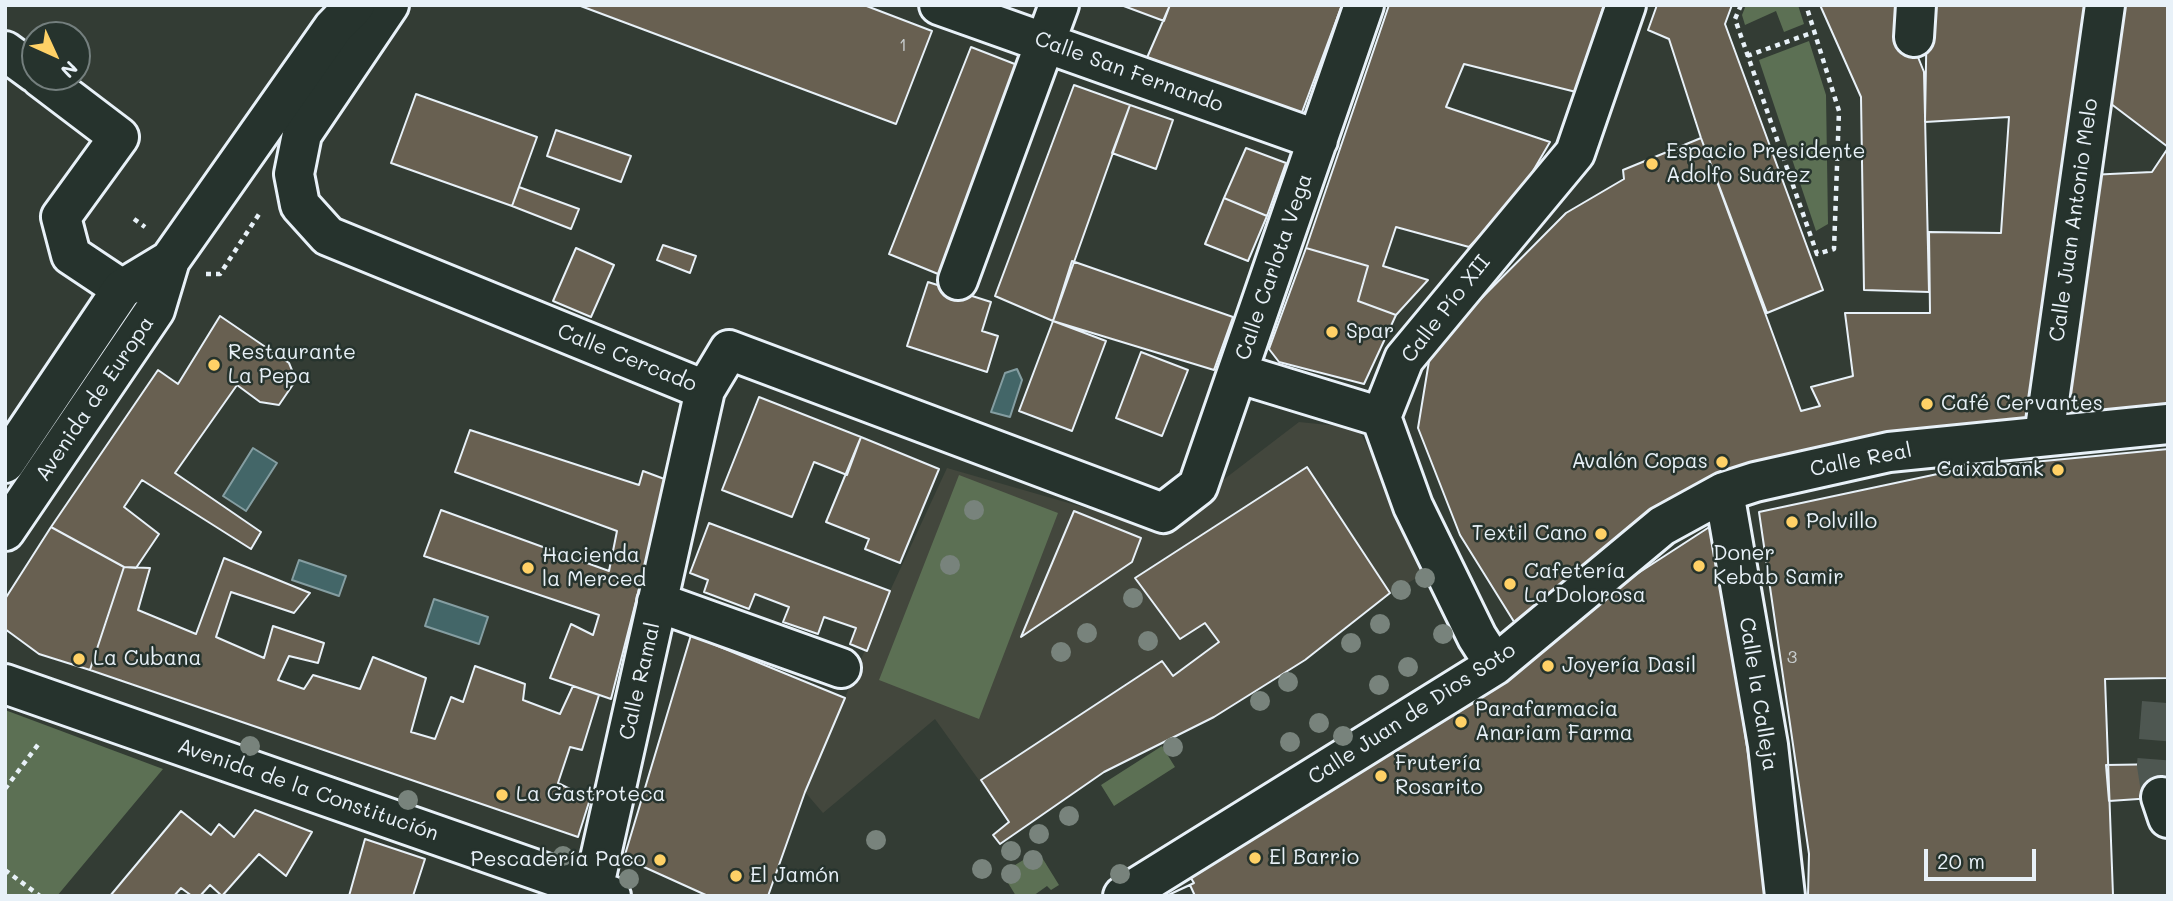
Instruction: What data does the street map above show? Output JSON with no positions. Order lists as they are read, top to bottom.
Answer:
{
  "streets": {
    "street": [
      "Calle San Fernando",
      "Calle Juan Antonio Melo",
      "Calle Carlota Vega",
      "Calle Pío XII",
      "Calle Cercado",
      "Avenida de Europa",
      "Calle Real",
      "Calle Ramal",
      "Calle la Calleja",
      "Calle Juan de Dios Soto",
      "Avenida de la Constitución"
    ]
  },
  "crossings": [
    ["Calle San Fernando", "Calle Carlota Vega"],
    ["Calle Juan Antonio Melo", "Calle Real"],
    ["Calle Carlota Vega", "Calle Cercado"],
    ["Calle Cercado", "Calle Ramal"],
    ["Calle Real", "Calle la Calleja"],
    ["Calle Real", "Calle Juan de Dios Soto"],
    ["Calle Ramal", "Avenida de la Constitución"],
    ["Calle la Calleja", "Calle Juan de Dios Soto"]
  ],
  "places": [
    "Espacio Presidente Adolfo Suárez",
    "Spar",
    "Restaurante La Pepa",
    "Café Cervantes",
    "Avalón Copas",
    "Caixabank",
    "Polvillo",
    "Textil Cano",
    "Doner Kebab Samir",
    "Hacienda la Merced",
    "Cafetería La Dolorosa",
    "La Cubana",
    "Joyería Dasil",
    "Parafarmacia Anariam Farma",
    "Frutería Rosarito",
    "La Gastroteca",
    "El Barrio",
    "Pescadería Paco",
    "El Jamón"
  ],
  "house_numbers": ["1", "3"],
  "scale_bar": "20 m",
  "north": "bottom right"
}
